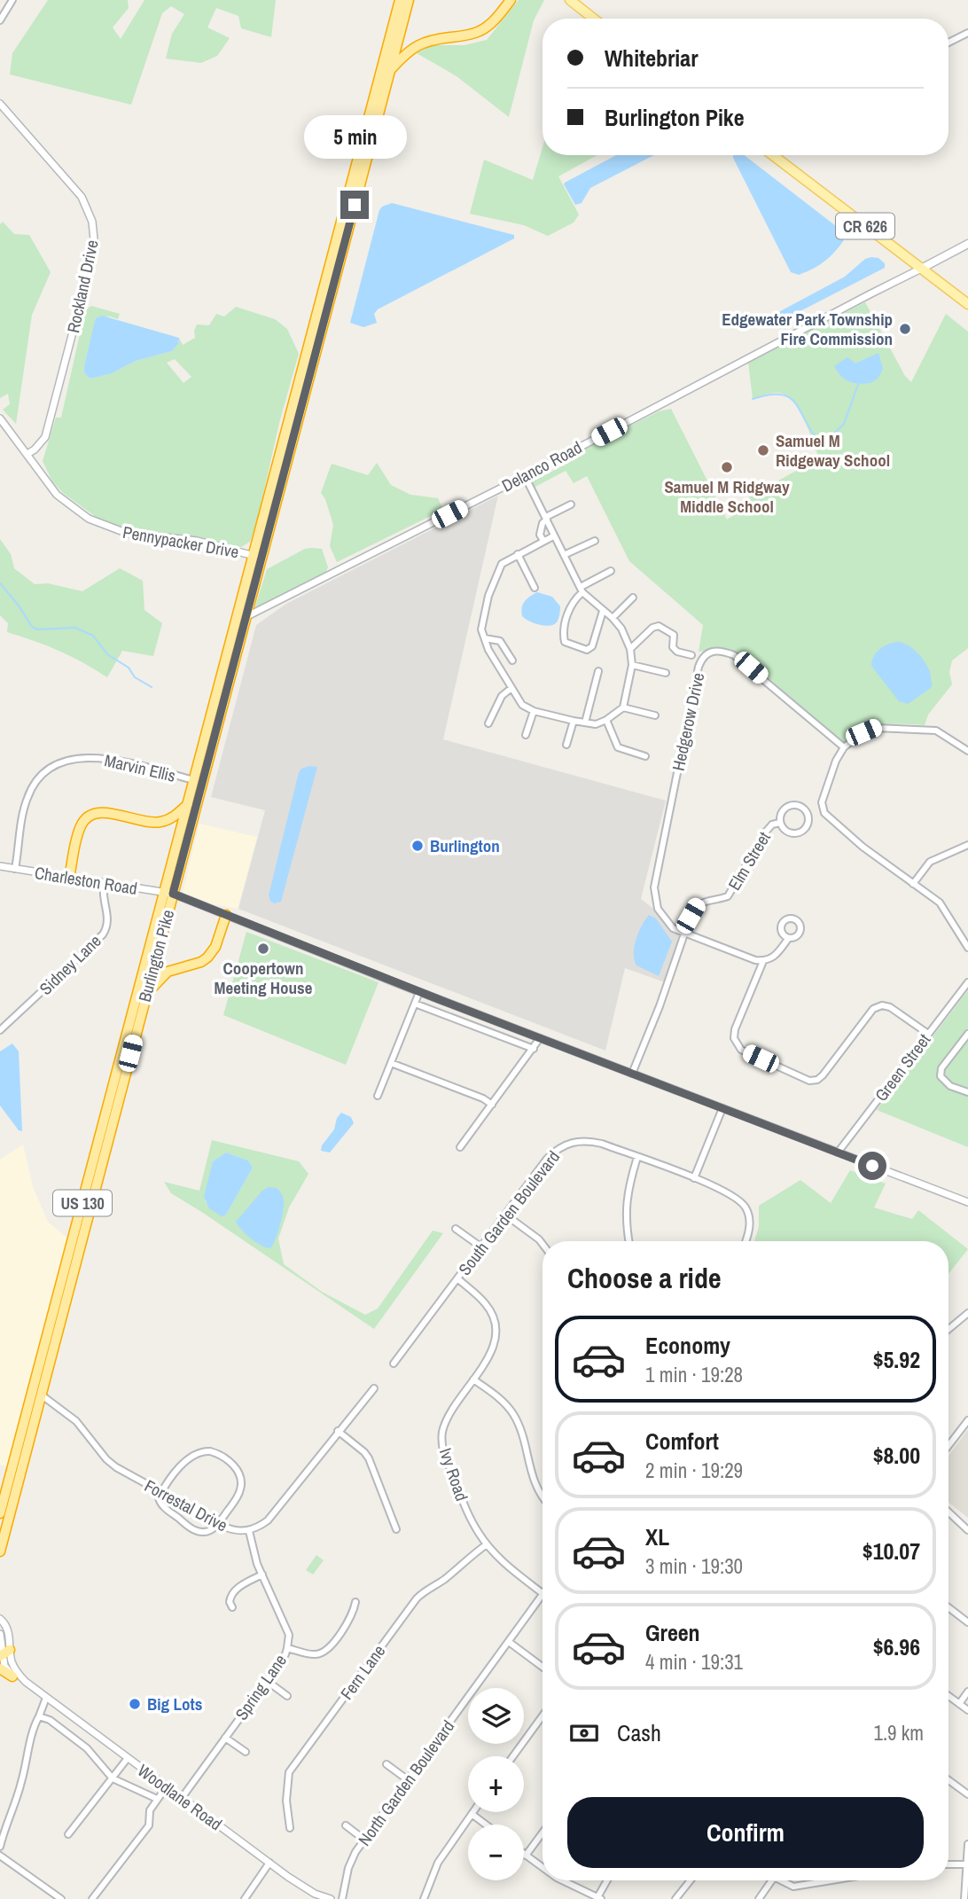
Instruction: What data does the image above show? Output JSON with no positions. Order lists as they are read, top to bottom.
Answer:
{
  "streets": {
    "highway": ["Burlington Pike", "US 130"],
    "main road": ["CR 626", "Delanco Road"],
    "street": [
      "Rockland Drive",
      "Pennypacker Drive",
      "Hedgerow Drive",
      "Marvin Ellis",
      "Elm Street",
      "Charleston Road",
      "Sidney Lane",
      "Green Street",
      "South Garden Boulevard",
      "Ivy Road",
      "Forrestal Drive",
      "Fern Lane",
      "Spring Lane",
      "North Garden Boulevard",
      "Woodlane Road"
    ]
  },
  "crossings": [
    ["CR 626", "Delanco Road"],
    ["Rockland Drive", "Pennypacker Drive"],
    ["Delanco Road", "Burlington Pike"],
    ["Pennypacker Drive", "Burlington Pike"],
    ["Hedgerow Drive", "Elm Street"],
    ["Marvin Ellis", "Charleston Road"],
    ["Marvin Ellis", "Burlington Pike"],
    ["Elm Street", "Charleston Road"],
    ["Charleston Road", "Burlington Pike"],
    ["Charleston Road", "Sidney Lane"],
    ["Charleston Road", "Green Street"],
    ["Burlington Pike", "Forrestal Drive"],
    ["South Garden Boulevard", "Ivy Road"],
    ["Ivy Road", "Fern Lane"],
    ["Forrestal Drive", "Spring Lane"],
    ["Spring Lane", "Woodlane Road"]
  ],
  "places": [
    "Edgewater Park Township Fire Commission",
    "Samuel M Ridgeway School",
    "Samuel M Ridgway Middle School",
    "Burlington",
    "Coopertown Meeting House",
    "Big Lots"
  ],
  "page": {
    "banner": ["Whitebriar", "Burlington Pike"],
    "bubble": "5 min",
    "heading": "Choose a ride",
    "list": [
      {
        "name": "Economy",
        "note": "1 min · 19:28",
        "value": "$5.92"
      },
      {
        "name": "Comfort",
        "note": "2 min · 19:29",
        "value": "$8.00"
      },
      {
        "name": "XL",
        "note": "3 min · 19:30",
        "value": "$10.07"
      },
      {
        "name": "Green",
        "note": "4 min · 19:31",
        "value": "$6.96"
      }
    ],
    "map_buttons": ["+", "−"],
    "pay": ["Cash", "1.9 km"],
    "buttons": "Confirm"
  }
}
